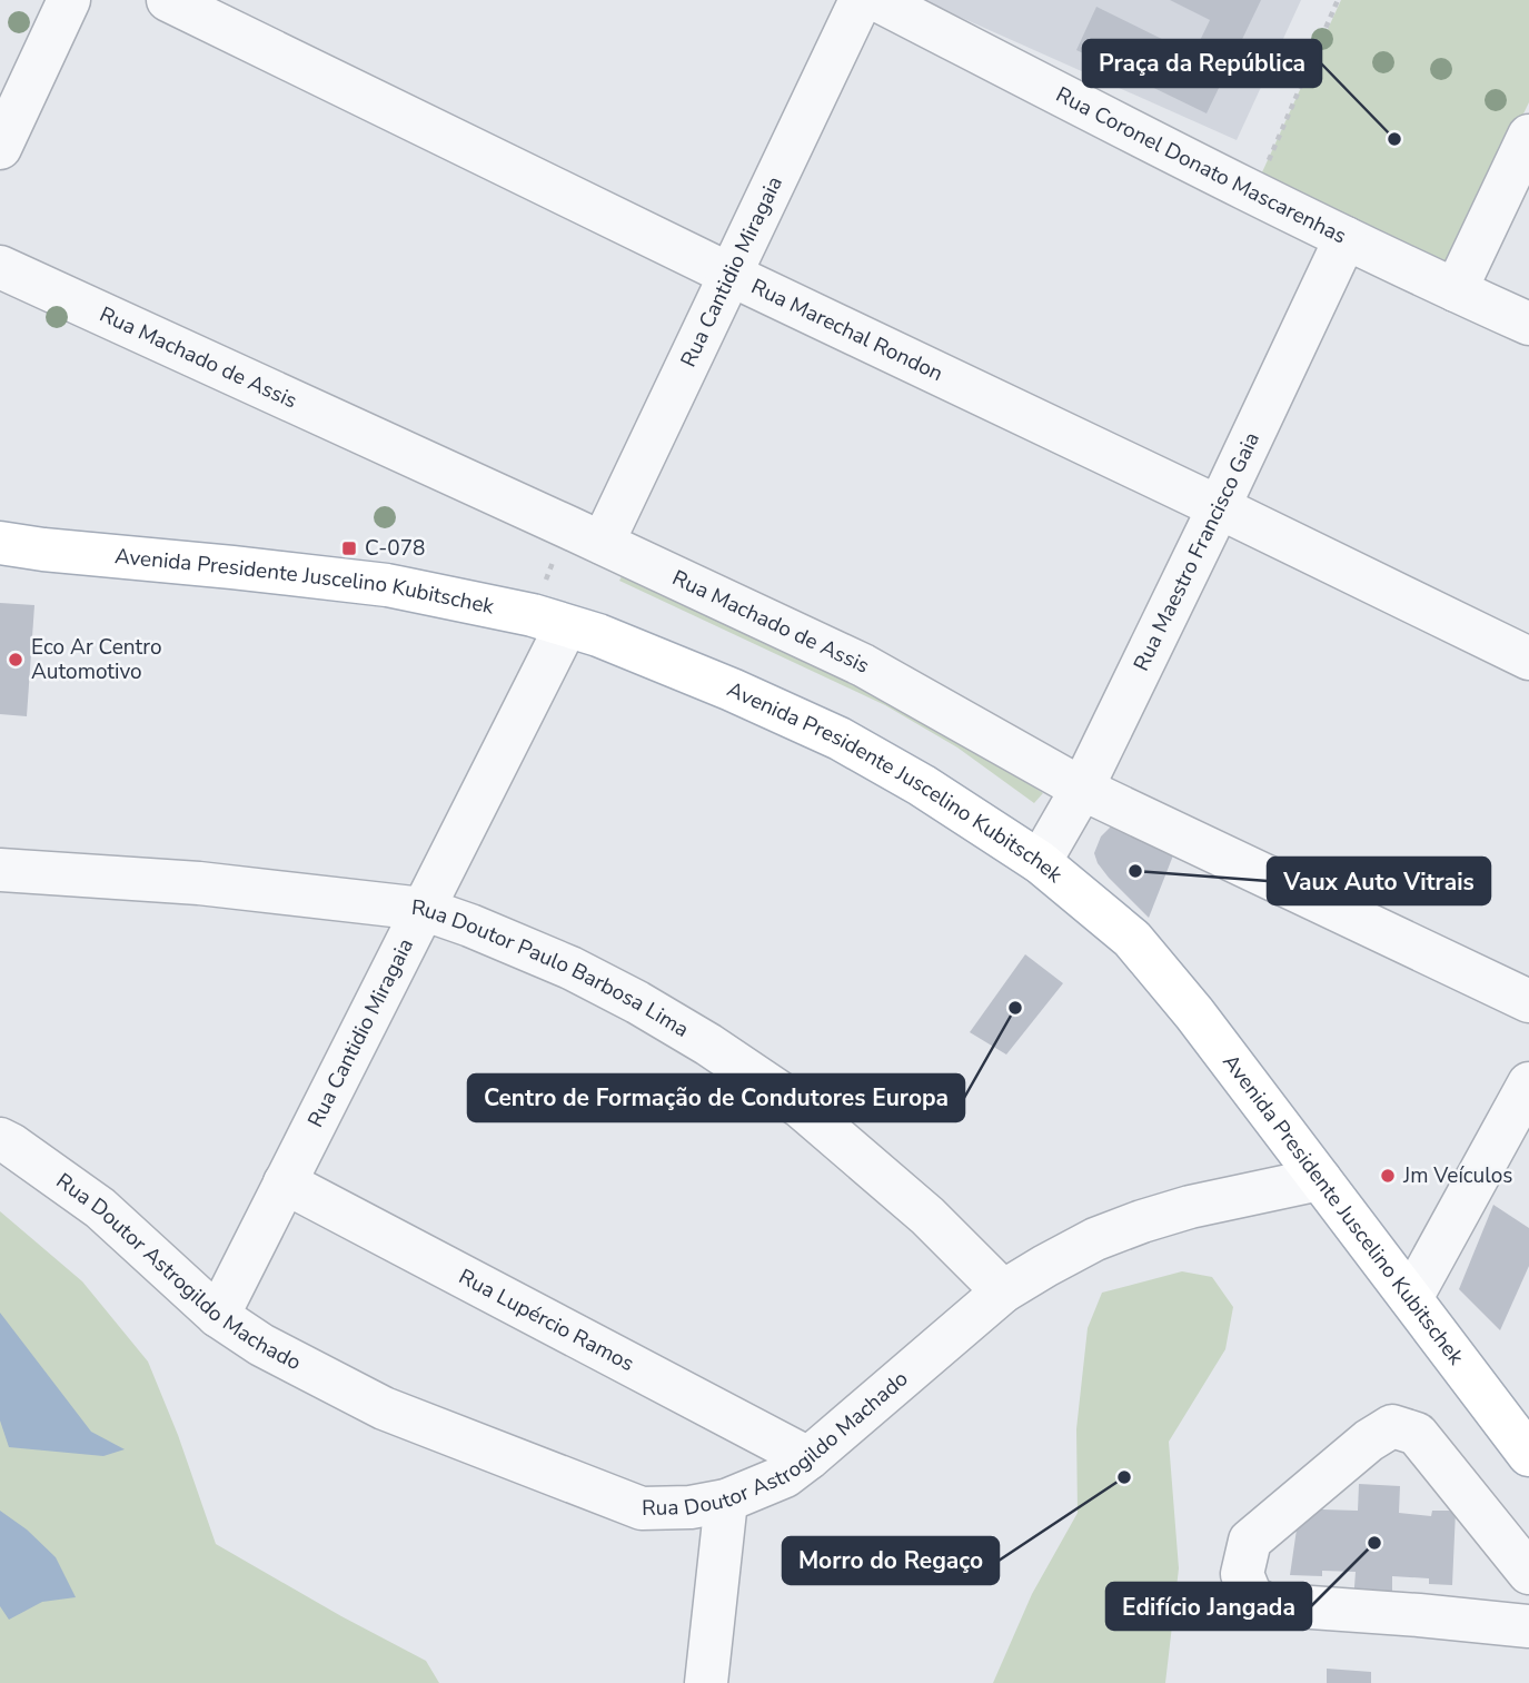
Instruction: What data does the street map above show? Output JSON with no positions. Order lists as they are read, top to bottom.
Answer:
{
  "streets": {
    "main road": ["Avenida Presidente Juscelino Kubitschek"],
    "street": [
      "Rua Coronel Donato Mascarenhas",
      "Rua Cantidio Miragaia",
      "Rua Marechal Rondon",
      "Rua Machado de Assis",
      "Rua Maestro Francisco Gaia",
      "Rua Doutor Paulo Barbosa Lima",
      "Rua Doutor Astrogildo Machado",
      "Rua Lupércio Ramos"
    ]
  },
  "crossings": [
    ["Rua Coronel Donato Mascarenhas", "Rua Maestro Francisco Gaia"],
    ["Rua Cantidio Miragaia", "Rua Marechal Rondon"],
    ["Rua Cantidio Miragaia", "Rua Machado de Assis"],
    ["Rua Cantidio Miragaia", "Avenida Presidente Juscelino Kubitschek"],
    ["Rua Cantidio Miragaia", "Rua Doutor Paulo Barbosa Lima"],
    ["Rua Cantidio Miragaia", "Rua Doutor Astrogildo Machado"],
    ["Rua Cantidio Miragaia", "Rua Lupércio Ramos"],
    ["Rua Marechal Rondon", "Rua Maestro Francisco Gaia"],
    ["Rua Machado de Assis", "Rua Maestro Francisco Gaia"],
    ["Rua Maestro Francisco Gaia", "Avenida Presidente Juscelino Kubitschek"],
    ["Avenida Presidente Juscelino Kubitschek", "Rua Doutor Astrogildo Machado"],
    ["Rua Doutor Paulo Barbosa Lima", "Rua Doutor Astrogildo Machado"],
    ["Rua Doutor Astrogildo Machado", "Rua Lupércio Ramos"]
  ],
  "places": {
    "other": [
      "Praça da República",
      "Eco Ar Centro Automotivo",
      "Vaux Auto Vitrais",
      "Centro de Formação de Condutores Europa",
      "Jm Veículos",
      "Morro do Regaço",
      "Edifício Jangada"
    ],
    "transit": ["C-078"]
  }
}
